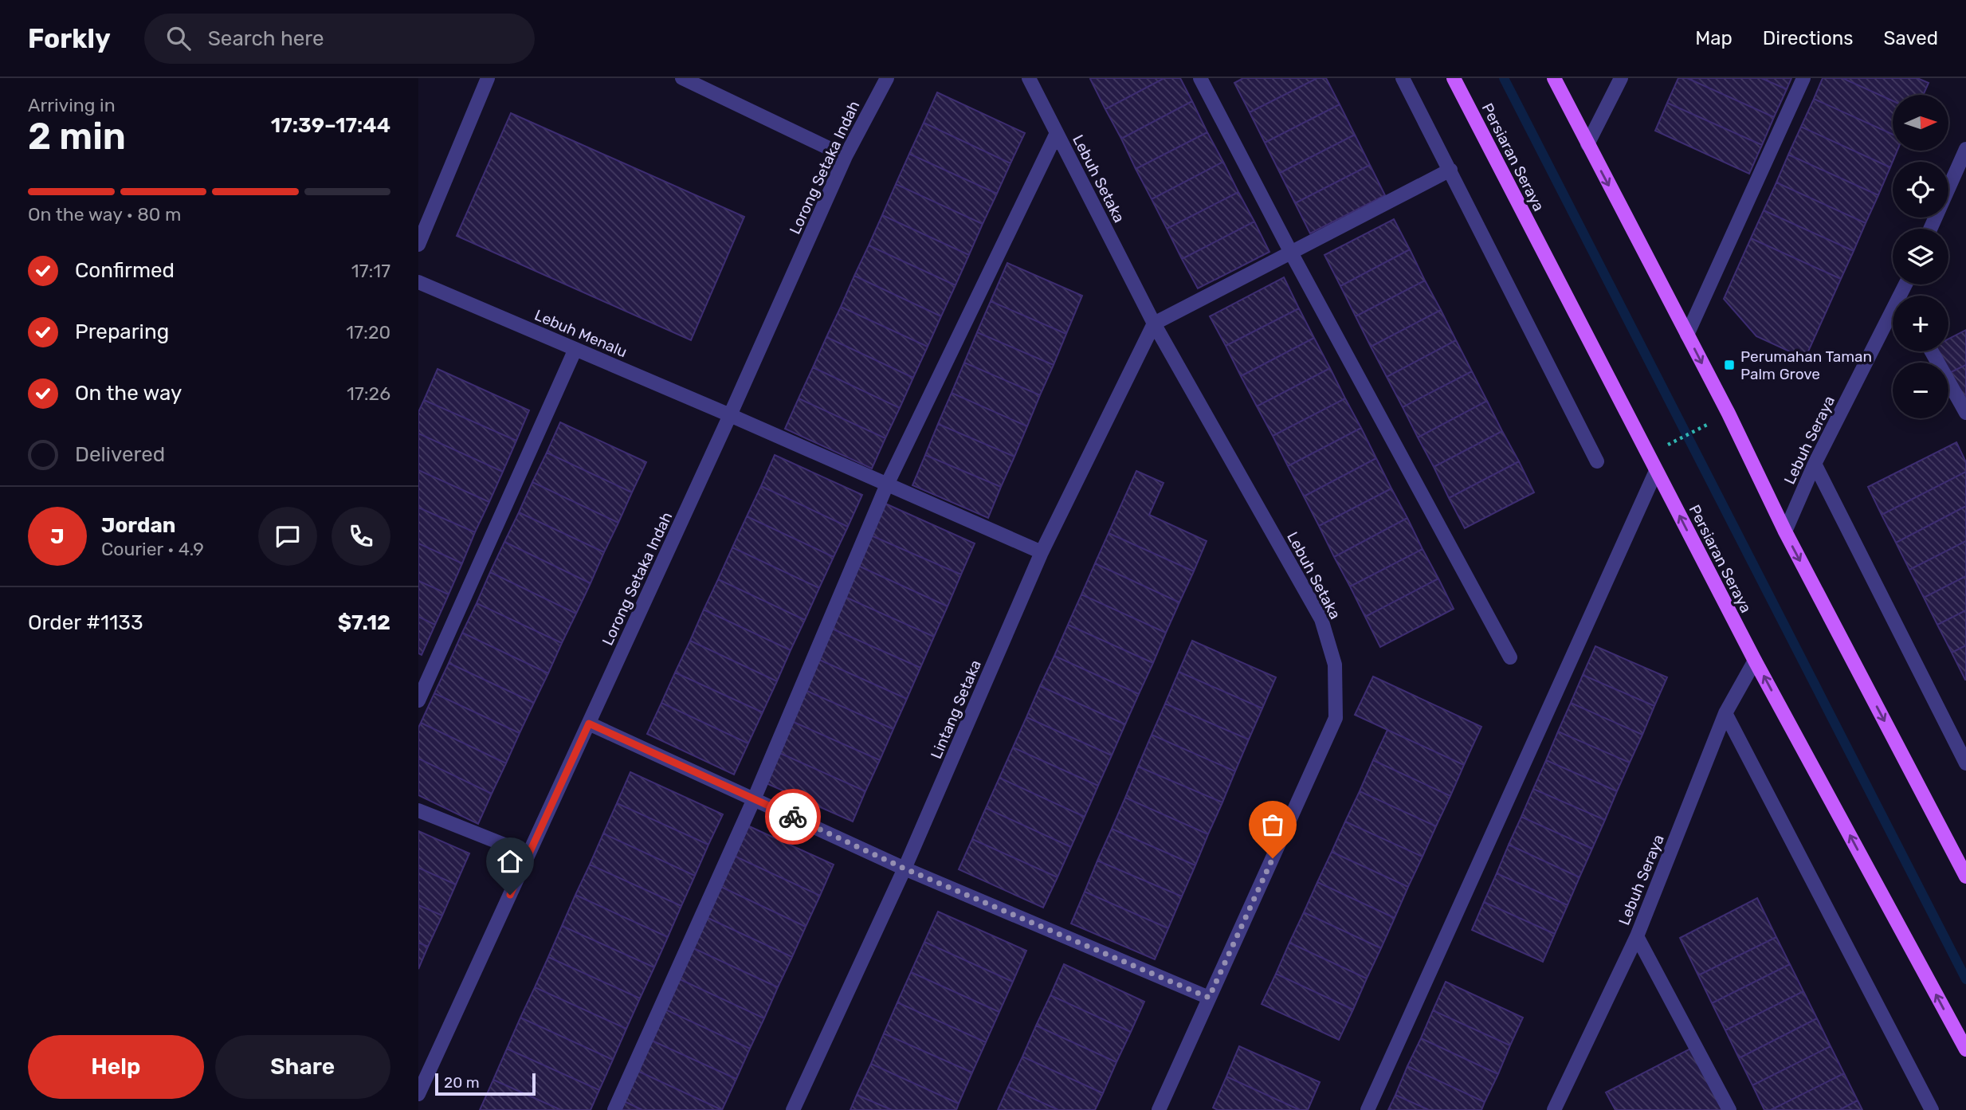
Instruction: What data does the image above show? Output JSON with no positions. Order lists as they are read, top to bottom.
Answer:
{
  "streets": {
    "main road": ["Persiaran Seraya"],
    "street": [
      "Lorong Setaka Indah",
      "Lebuh Setaka",
      "Lebuh Menalu",
      "Lebuh Seraya",
      "Lintang Setaka"
    ]
  },
  "crossings": [
    ["Persiaran Seraya", "Lebuh Seraya"],
    ["Lorong Setaka Indah", "Lebuh Menalu"],
    ["Lebuh Setaka", "Lintang Setaka"],
    ["Lebuh Menalu", "Lintang Setaka"]
  ],
  "places": {
    "transit": ["Perumahan Taman Palm Grove"]
  },
  "scale_bar": "20 m",
  "north": "right",
  "page": {
    "header": "Forkly",
    "search": "Search here",
    "nav": ["Map", "Directions", "Saved"],
    "heading": ["2 min", "Arriving in", "17:39–17:44"],
    "panel": [
      "Jordan",
      "Courier · 4.9",
      "Order #1133",
      "$7.12"
    ],
    "map_buttons": ["+", "−"],
    "bar": "On the way · 80 m",
    "list": [
      ["Confirmed", "17:17"],
      ["Preparing", "17:20"],
      ["On the way", "17:26"],
      "Delivered"
    ],
    "round": "J",
    "buttons": ["Help", "Share"],
    "scale": "20 m"
  }
}
